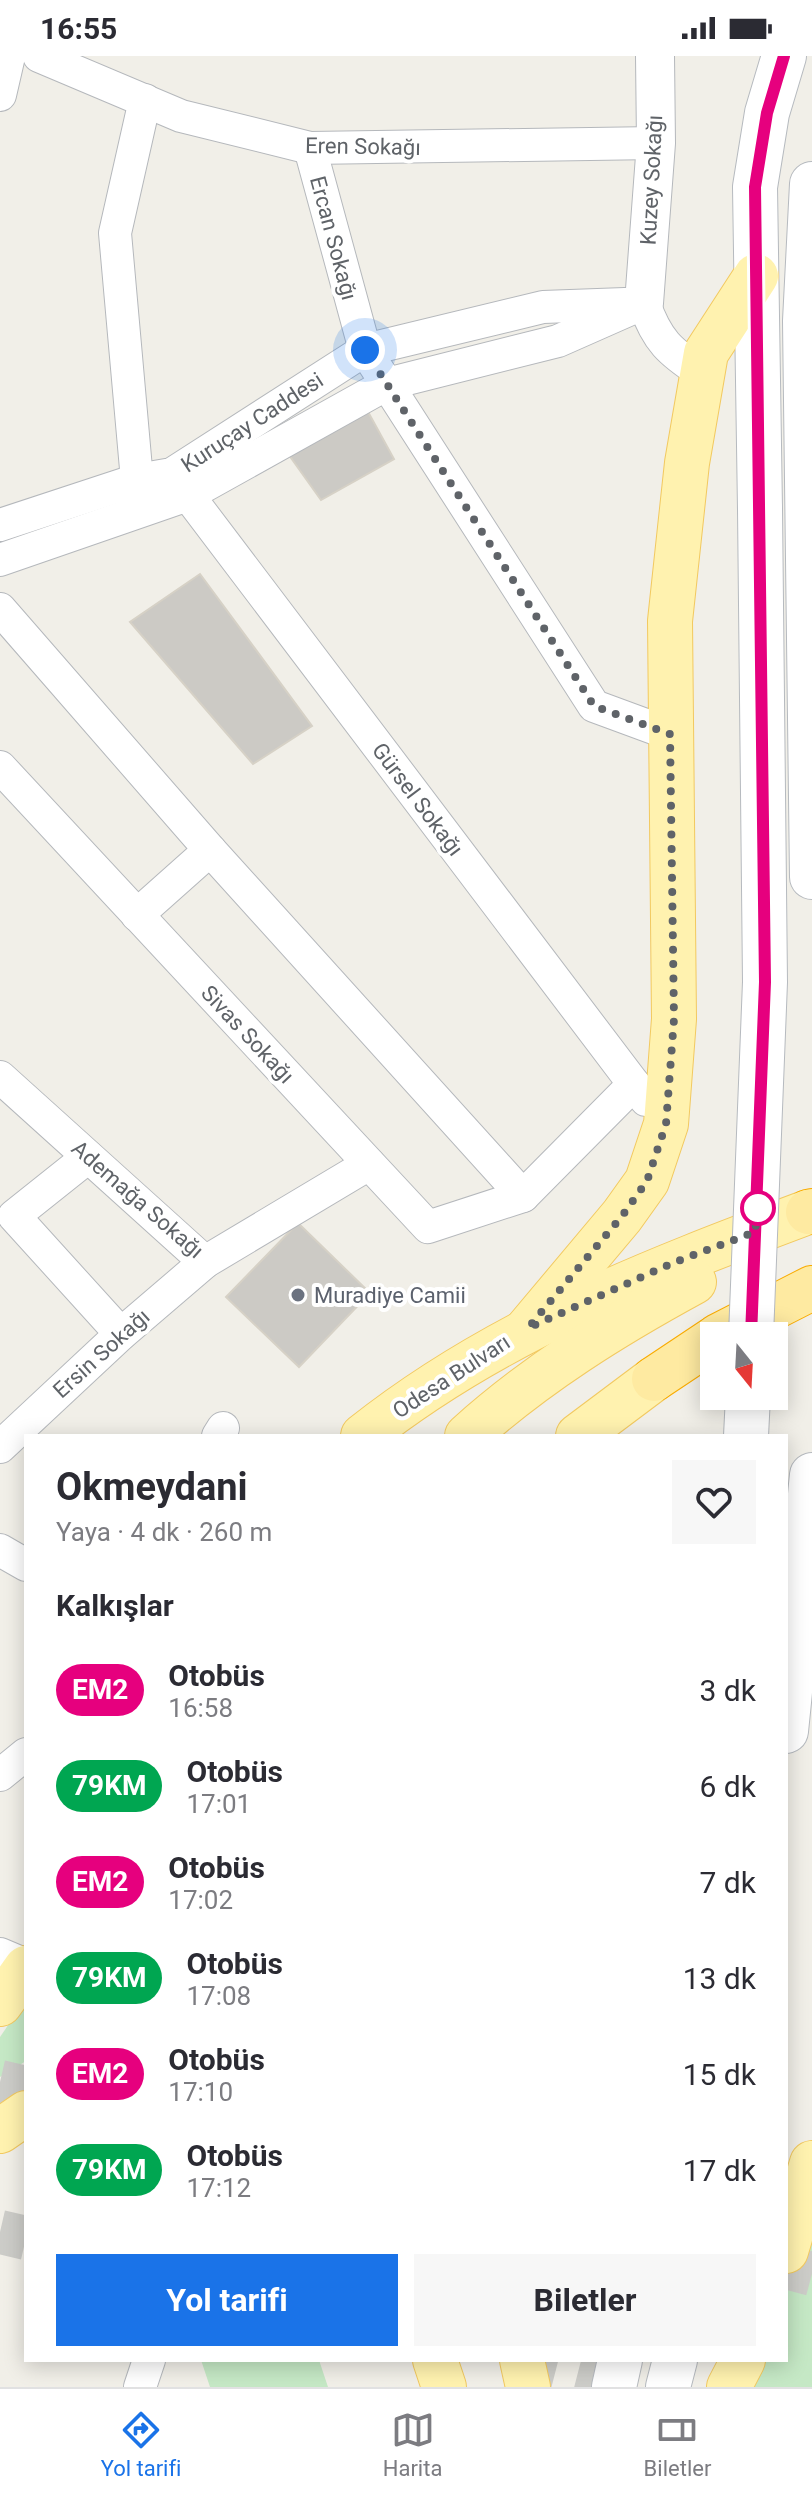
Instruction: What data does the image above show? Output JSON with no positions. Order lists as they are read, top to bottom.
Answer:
{
  "streets": {
    "main road": ["Odesa Bulvarı"],
    "street": [
      "Eren Sokağı",
      "Kuzey Sokağı",
      "Ercan Sokağı",
      "Kuruçay Caddesi",
      "Gürsel Sokağı",
      "Sivas Sokağı",
      "Ademağa Sokağı",
      "Ersin Sokağı"
    ]
  },
  "crossings": [
    ["Eren Sokağı", "Kuzey Sokağı"],
    ["Eren Sokağı", "Ercan Sokağı"],
    ["Kuzey Sokağı", "Kuruçay Caddesi"],
    ["Ercan Sokağı", "Kuruçay Caddesi"],
    ["Kuruçay Caddesi", "Gürsel Sokağı"],
    ["Sivas Sokağı", "Ademağa Sokağı"],
    ["Ademağa Sokağı", "Ersin Sokağı"]
  ],
  "places": ["Muradiye Camii"],
  "lines": ["bus line EM2"],
  "north": "bottom",
  "page": {
    "status": "16:55",
    "heading": [
      ["Okmeydani", "Yaya · 4 dk · 260 m"],
      "Kalkışlar"
    ],
    "list": [
      {
        "mark": "EM2",
        "name": "Otobüs",
        "note": "16:58",
        "value": "3 dk"
      },
      {
        "mark": "79KM",
        "name": "Otobüs",
        "note": "17:01",
        "value": "6 dk"
      },
      {
        "mark": "EM2",
        "name": "Otobüs",
        "note": "17:02",
        "value": "7 dk"
      },
      {
        "mark": "79KM",
        "name": "Otobüs",
        "note": "17:08",
        "value": "13 dk"
      },
      {
        "mark": "EM2",
        "name": "Otobüs",
        "note": "17:10",
        "value": "15 dk"
      },
      {
        "mark": "79KM",
        "name": "Otobüs",
        "note": "17:12",
        "value": "17 dk"
      }
    ],
    "buttons": ["Yol tarifi", "Biletler"],
    "tabs": ["Yol tarifi", "Harita", "Biletler"]
  }
}
